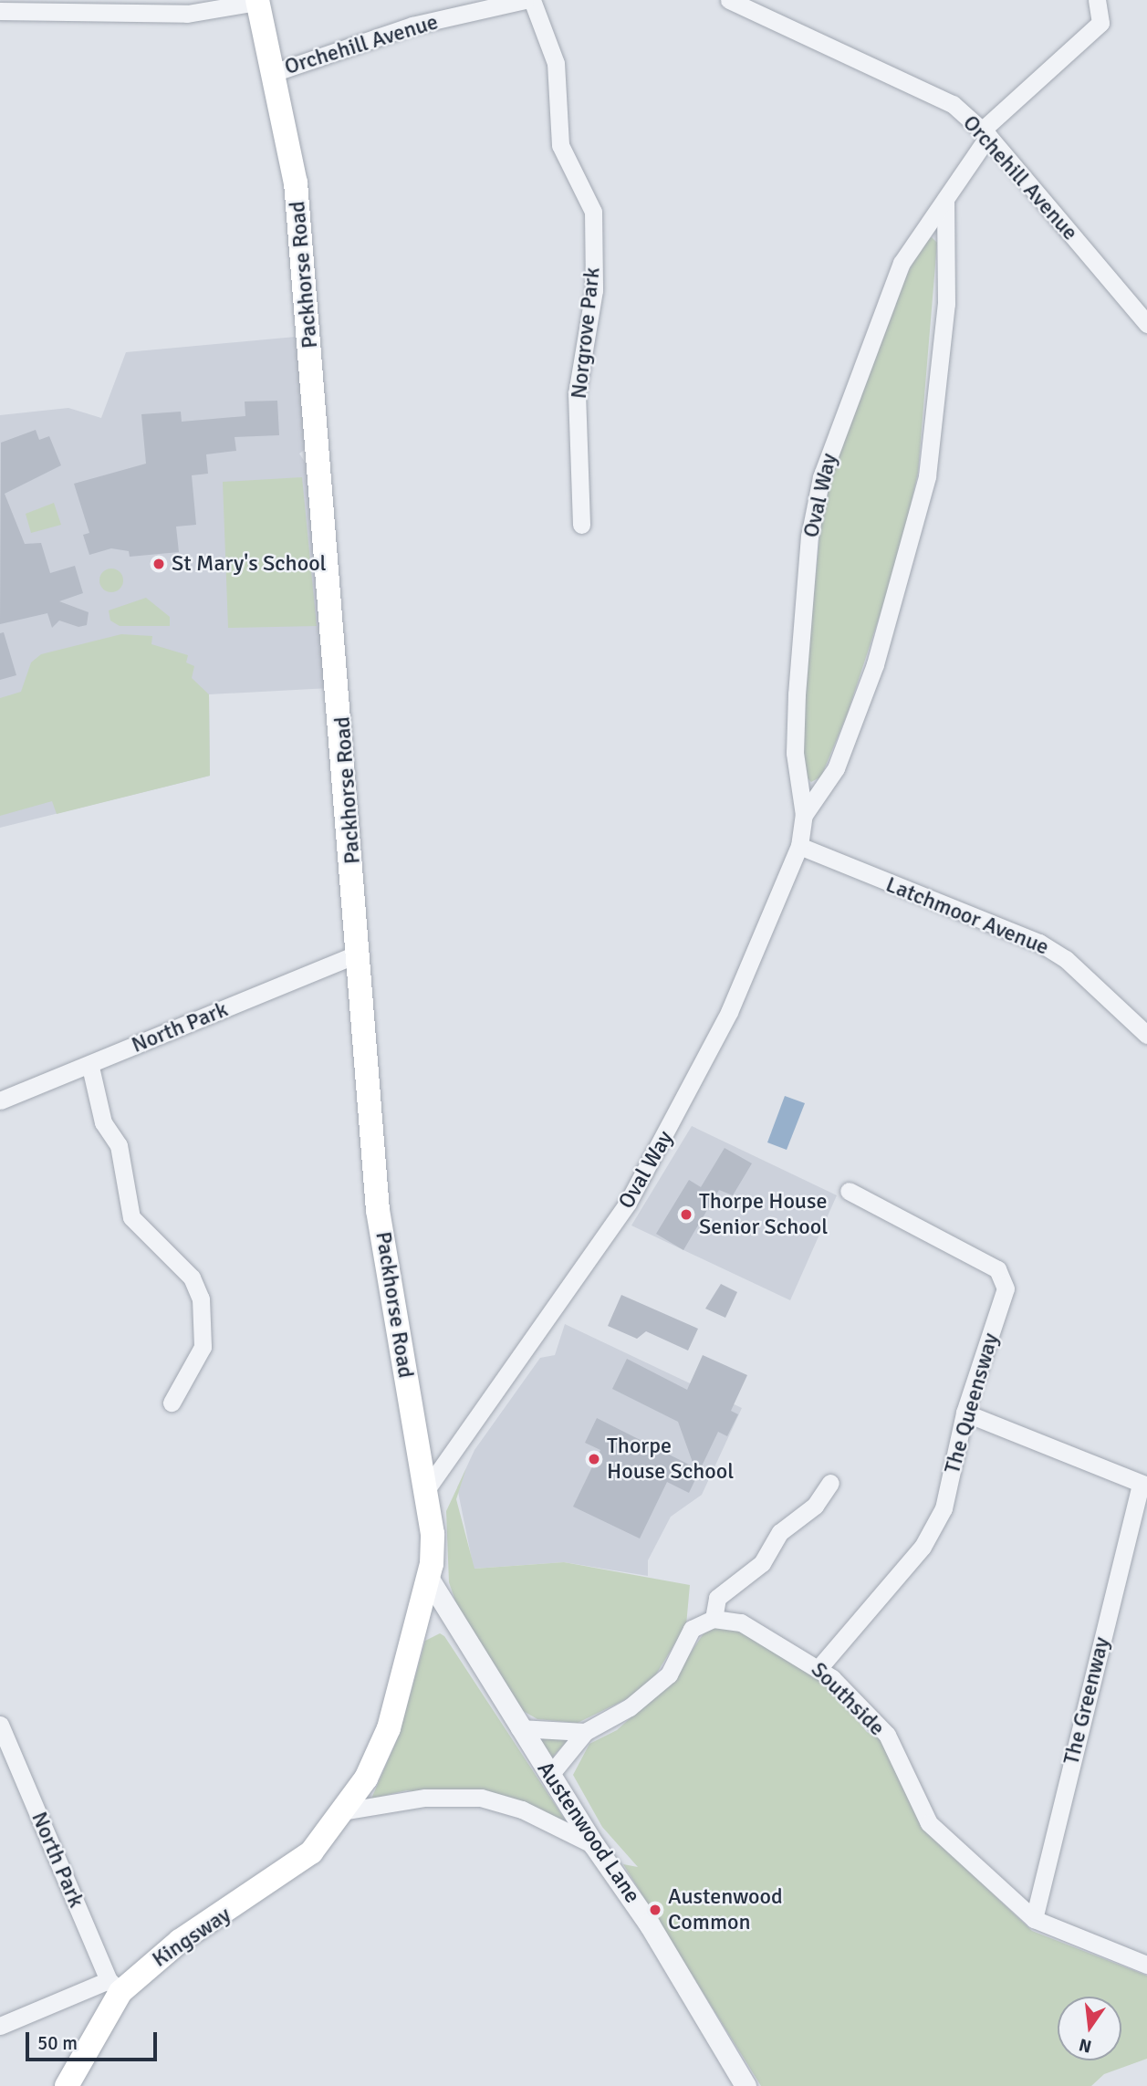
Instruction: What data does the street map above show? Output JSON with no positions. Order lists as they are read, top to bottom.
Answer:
{
  "streets": {
    "main road": ["Packhorse Road", "Kingsway"],
    "street": [
      "Orchehill Avenue",
      "Norgrove Park",
      "Oval Way",
      "Latchmoor Avenue",
      "North Park",
      "The Queensway",
      "Southside",
      "The Greenway",
      "Austenwood Lane"
    ]
  },
  "crossings": [
    ["Orchehill Avenue", "Packhorse Road"],
    ["Orchehill Avenue", "Oval Way"],
    ["Packhorse Road", "Oval Way"],
    ["Packhorse Road", "North Park"],
    ["Packhorse Road", "Austenwood Lane"],
    ["Packhorse Road", "Kingsway"],
    ["Oval Way", "Latchmoor Avenue"],
    ["North Park", "Kingsway"],
    ["The Queensway", "Southside"],
    ["Southside", "The Greenway"],
    ["Austenwood Lane", "Kingsway"]
  ],
  "places": [
    "St Mary's School",
    "Thorpe House Senior School",
    "Thorpe House School",
    "Austenwood Common"
  ],
  "scale_bar": "50 m",
  "north": "bottom"
}
